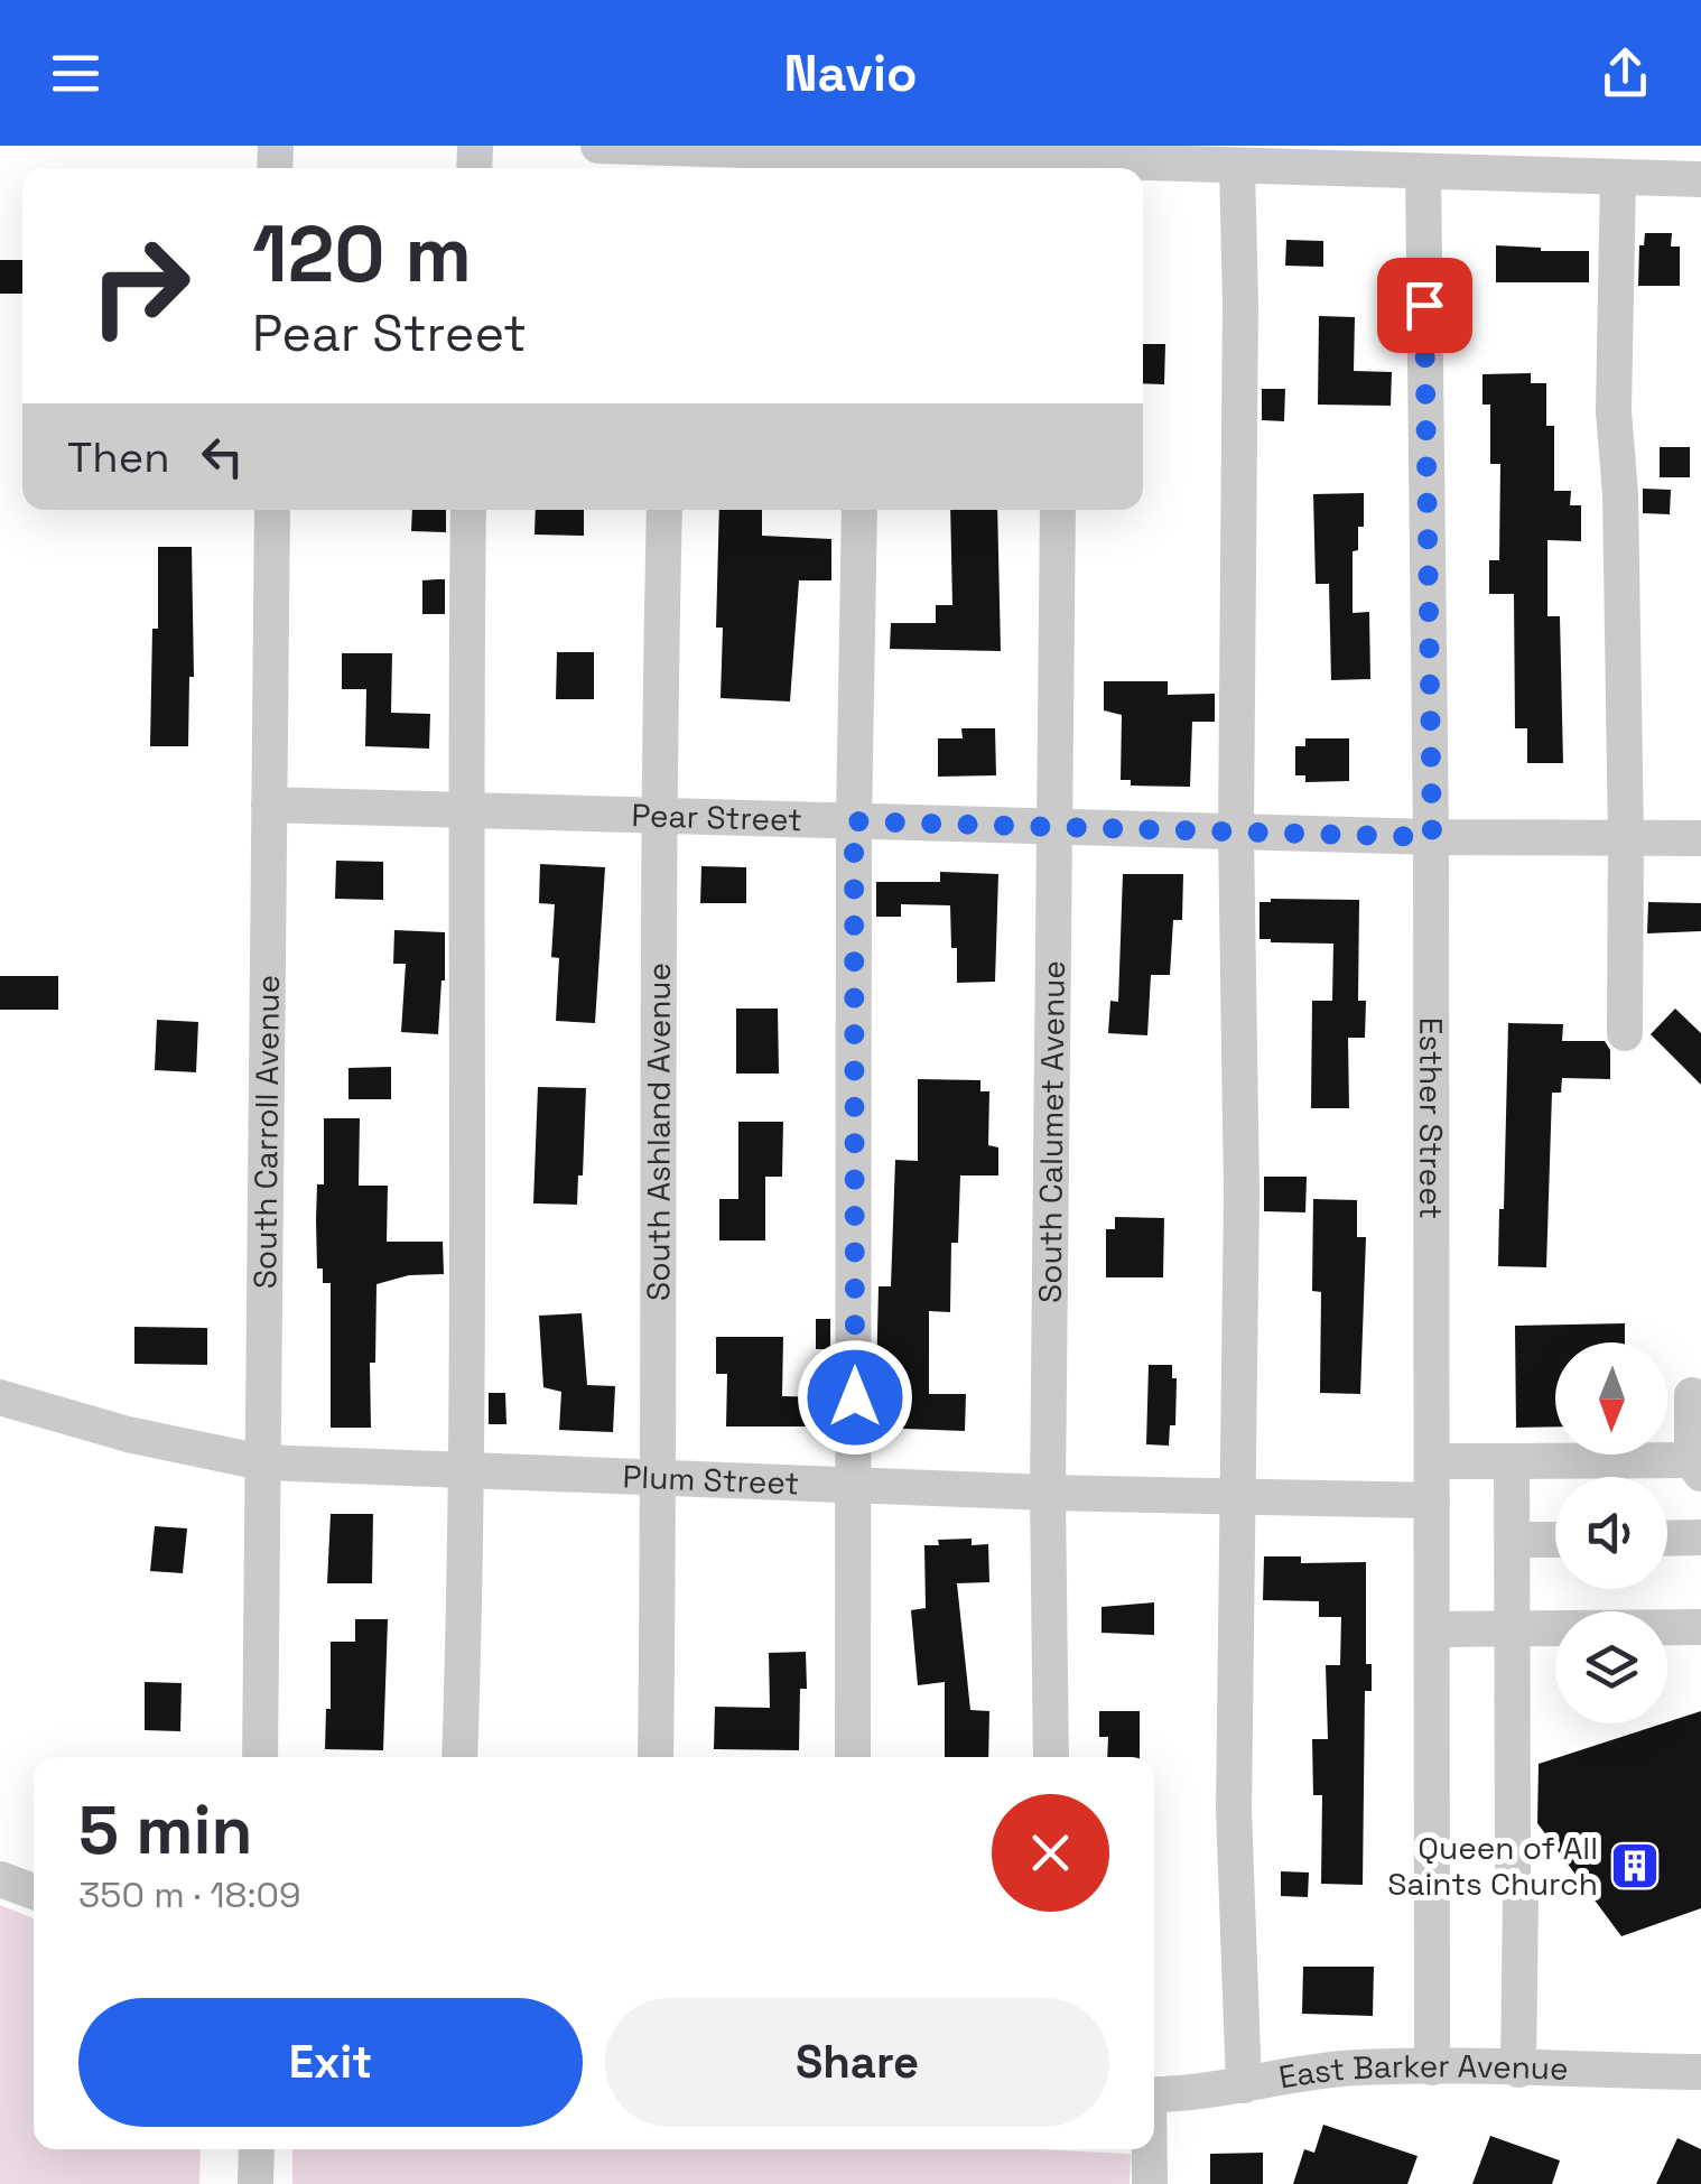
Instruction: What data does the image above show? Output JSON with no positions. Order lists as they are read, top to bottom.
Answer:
{
  "streets": {
    "street": [
      "Pear Street",
      "Esther Street",
      "South Carroll Avenue",
      "South Ashland Avenue",
      "South Calumet Avenue",
      "Plum Street",
      "East Barker Avenue"
    ]
  },
  "crossings": [
    ["Pear Street", "Esther Street"],
    ["Pear Street", "South Carroll Avenue"],
    ["Pear Street", "South Ashland Avenue"],
    ["Pear Street", "South Calumet Avenue"],
    ["Esther Street", "Plum Street"],
    ["Esther Street", "East Barker Avenue"],
    ["South Carroll Avenue", "Plum Street"],
    ["South Ashland Avenue", "Plum Street"],
    ["South Calumet Avenue", "Plum Street"]
  ],
  "places": {
    "building": ["Queen of All Saints Church"]
  },
  "north": "bottom",
  "page": {
    "header": "Navio",
    "turn": ["120 m", "Pear Street"],
    "then": "Then",
    "heading": ["5 min", "350 m · 18:09"],
    "buttons": ["Exit", "Share"]
  }
}
